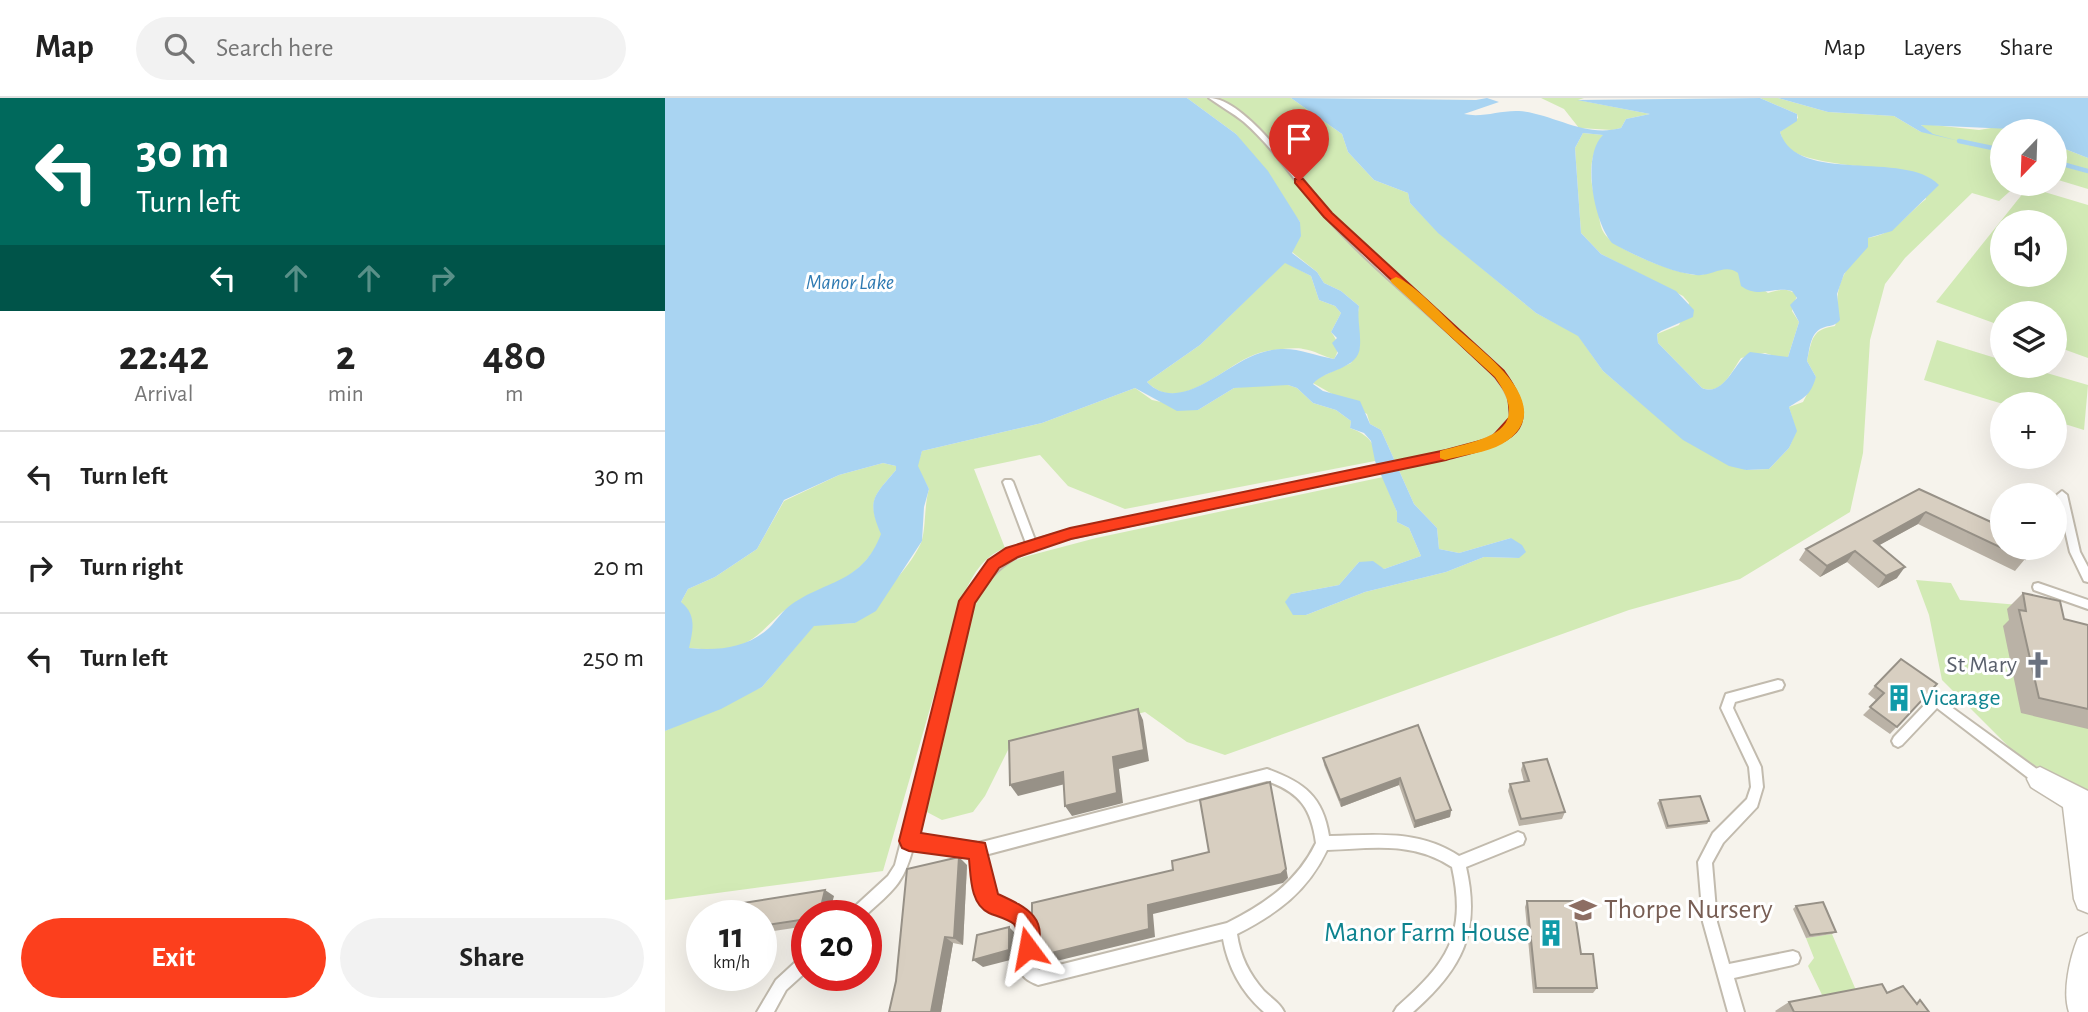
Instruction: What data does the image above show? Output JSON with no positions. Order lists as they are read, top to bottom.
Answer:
{
  "water": ["Manor Lake"],
  "places": {
    "church": ["St Mary"],
    "building": ["Vicarage", "Manor Farm House"],
    "school or university": ["Thorpe Nursery"]
  },
  "north": "bottom left",
  "page": {
    "header": "Map",
    "search": "Search here",
    "nav": ["Map", "Layers", "Share"],
    "turn": ["30 m", "Turn left"],
    "map_buttons": ["+", "−"],
    "eta": [
      "22:42",
      "Arrival",
      "2",
      "min",
      "480",
      "m"
    ],
    "list": [
      {
        "name": "Turn left",
        "value": "30 m"
      },
      {
        "name": "Turn right",
        "value": "20 m"
      },
      {
        "name": "Turn left",
        "value": "250 m"
      }
    ],
    "speed": "11 km/h",
    "limit": "20",
    "buttons": ["Exit", "Share"]
  }
}
